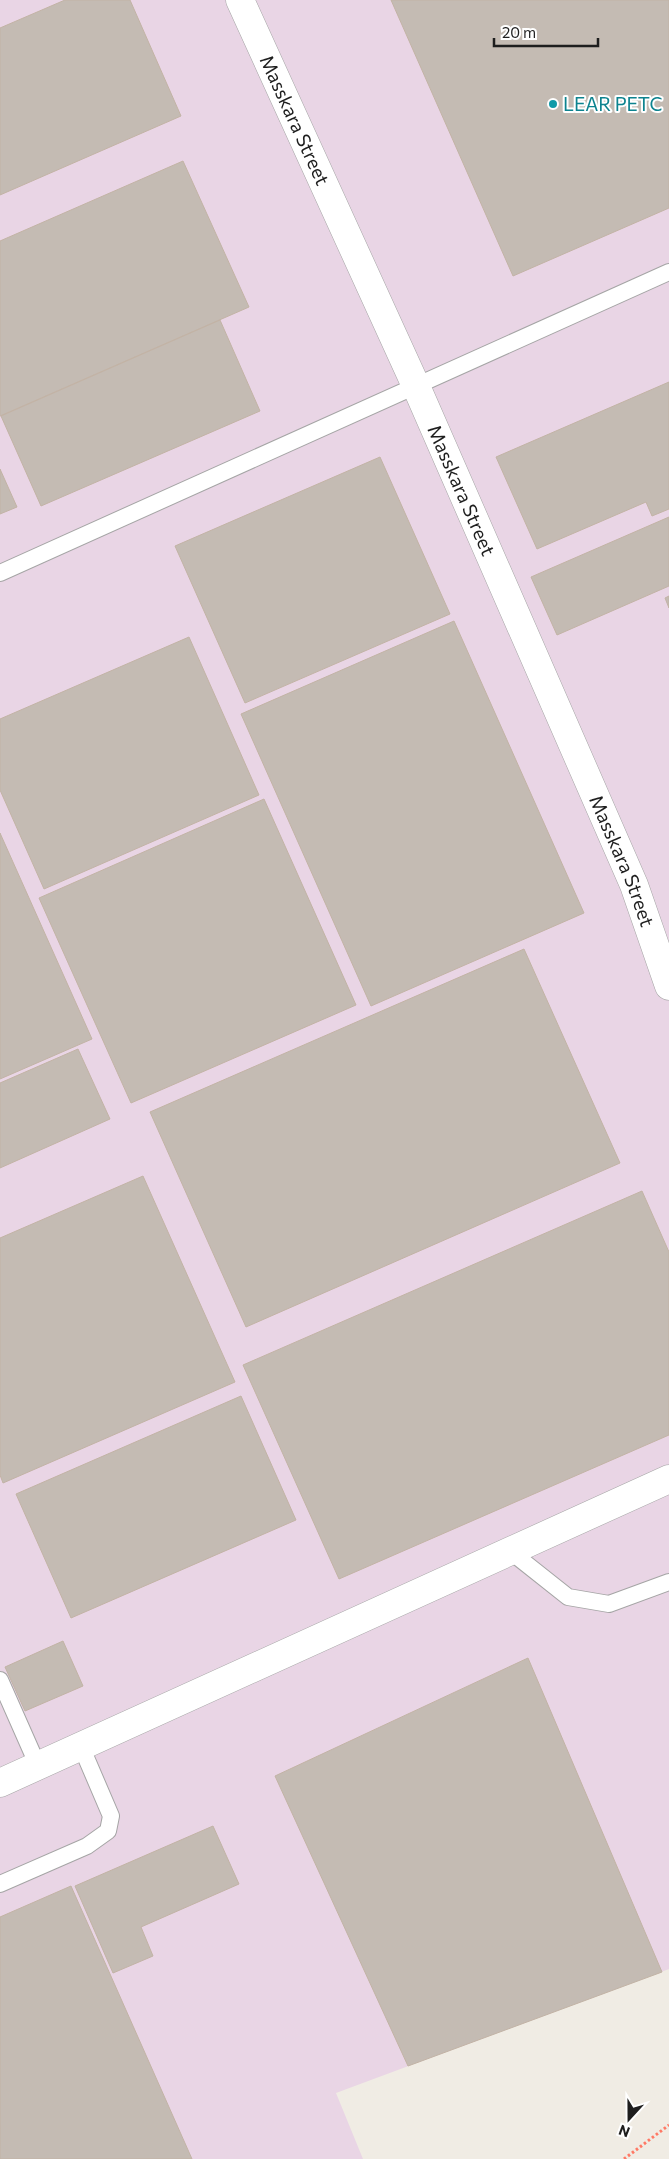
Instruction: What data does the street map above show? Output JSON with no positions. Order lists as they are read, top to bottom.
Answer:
{
  "streets": {
    "street": ["Masskara Street"]
  },
  "places": ["LEAR PETC"],
  "scale_bar": "20 m",
  "north": "bottom"
}
